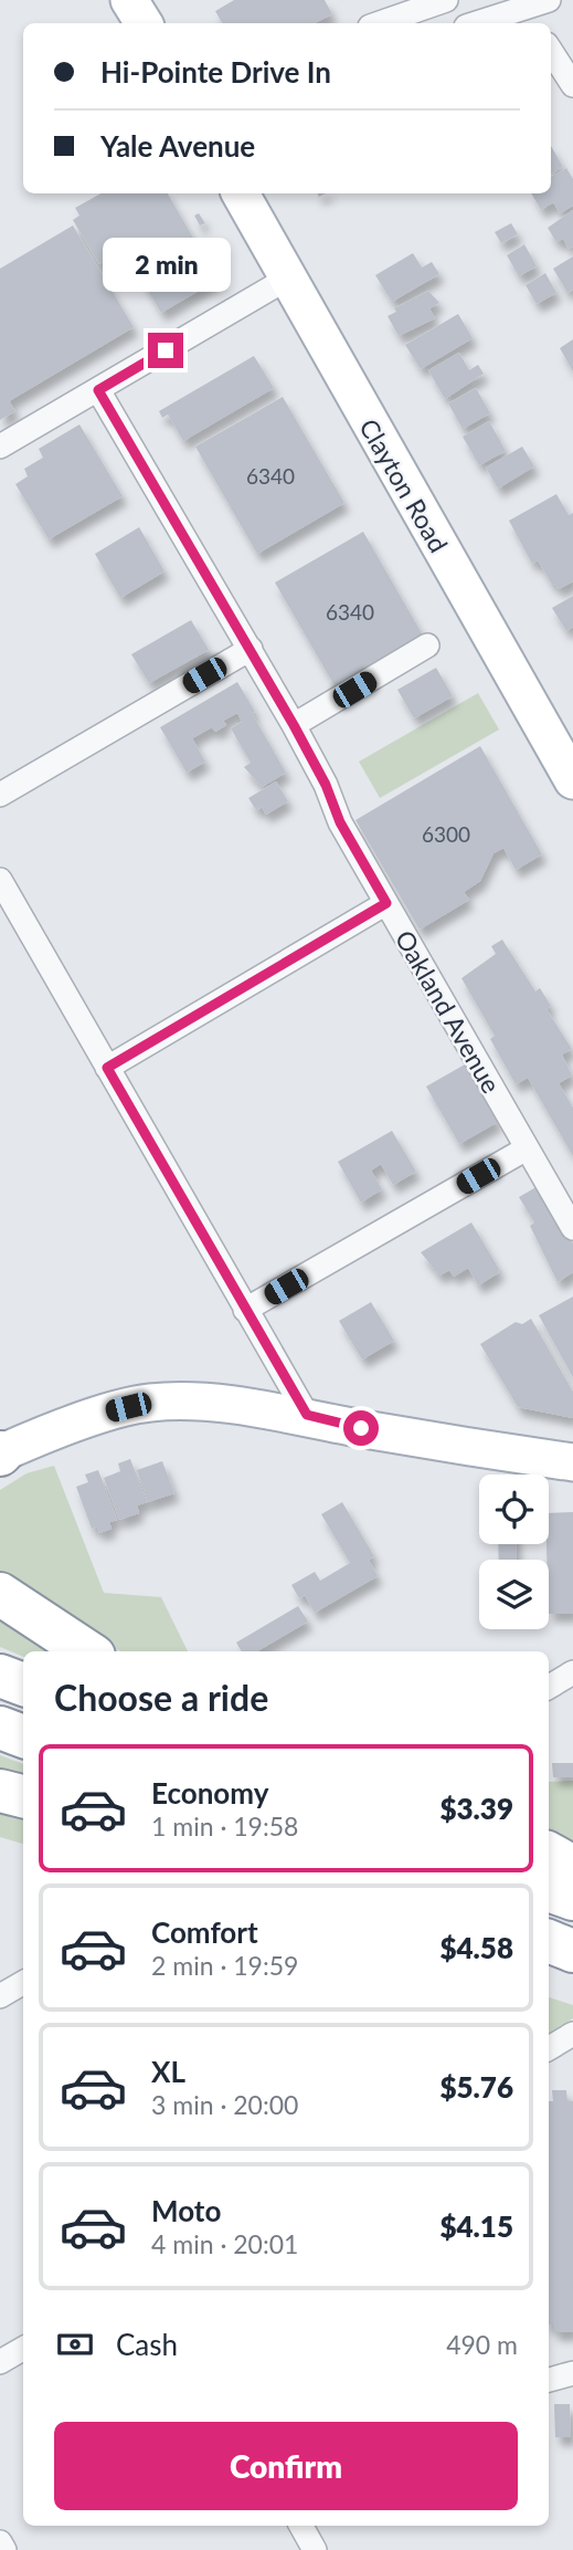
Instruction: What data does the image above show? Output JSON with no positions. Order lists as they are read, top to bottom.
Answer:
{
  "streets": {
    "main road": ["Clayton Road"],
    "street": ["Oakland Avenue"]
  },
  "house_numbers": ["6340", "6340", "6300"],
  "page": {
    "banner": ["Hi-Pointe Drive In", "Yale Avenue"],
    "bubble": "2 min",
    "heading": "Choose a ride",
    "list": [
      {
        "name": "Economy",
        "note": "1 min · 19:58",
        "value": "$3.39"
      },
      {
        "name": "Comfort",
        "note": "2 min · 19:59",
        "value": "$4.58"
      },
      {
        "name": "XL",
        "note": "3 min · 20:00",
        "value": "$5.76"
      },
      {
        "name": "Moto",
        "note": "4 min · 20:01",
        "value": "$4.15"
      }
    ],
    "pay": ["Cash", "490 m"],
    "buttons": "Confirm"
  }
}
